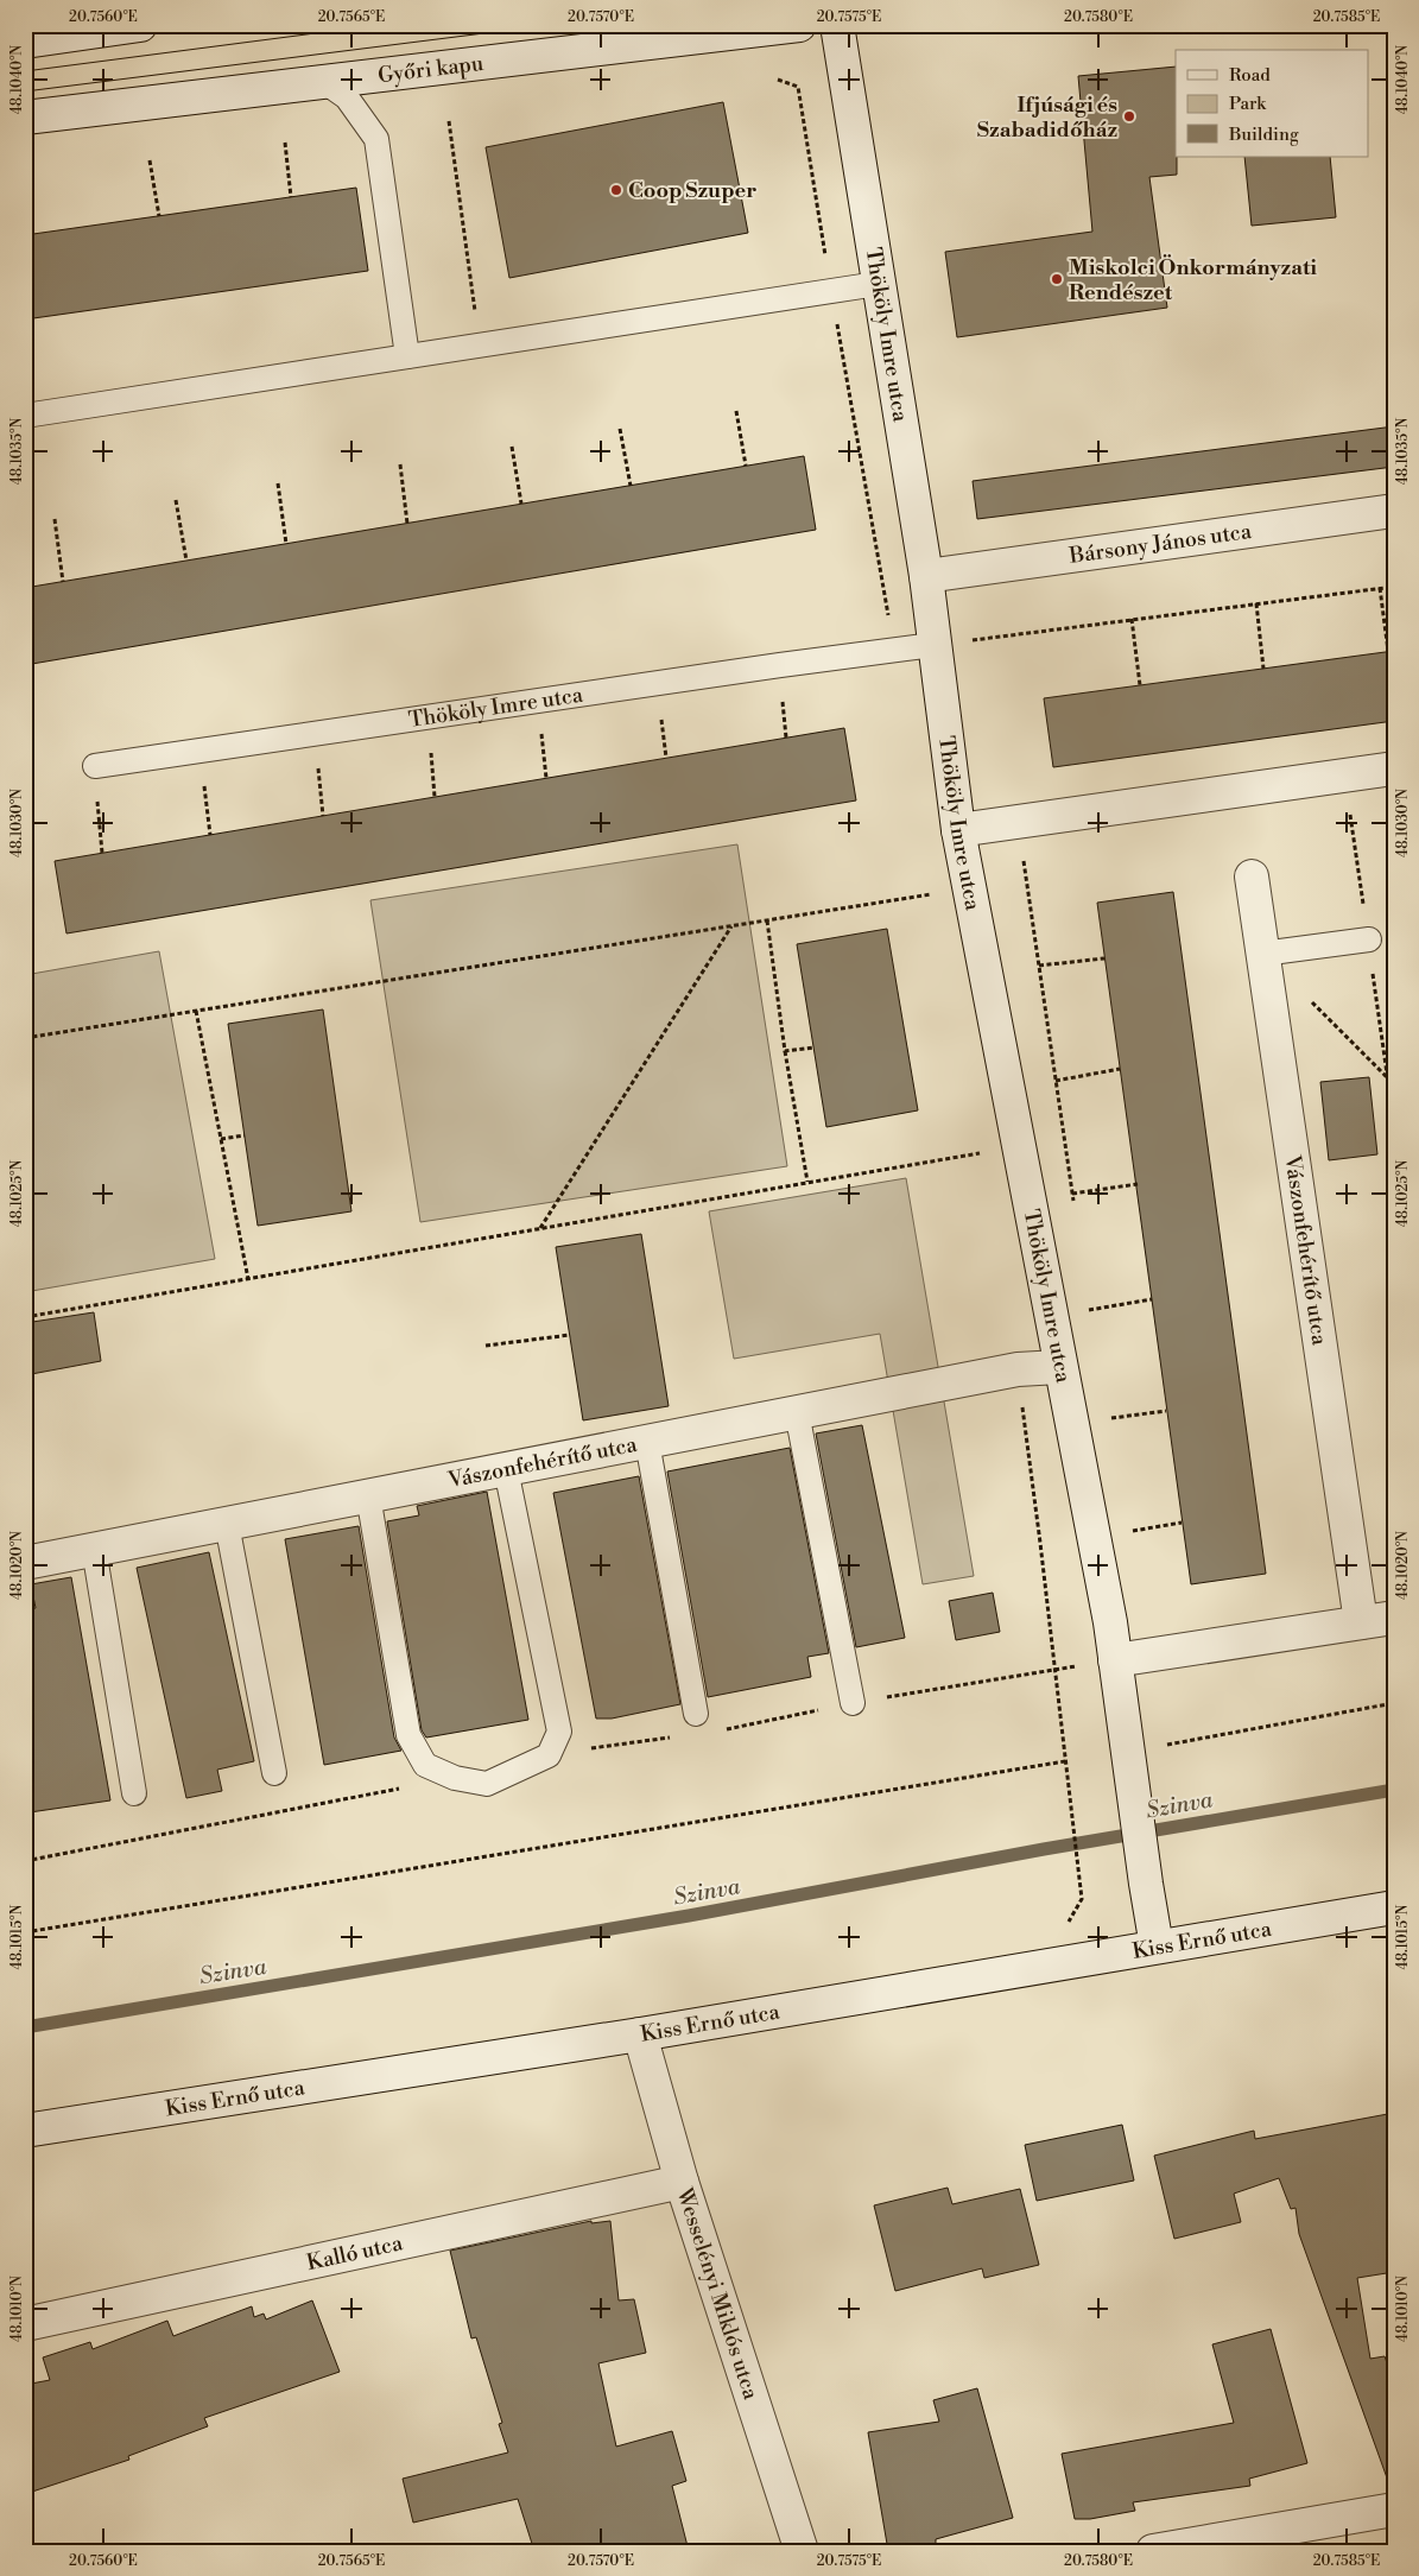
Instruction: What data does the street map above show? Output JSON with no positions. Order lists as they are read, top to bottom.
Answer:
{
  "streets": {
    "street": [
      "Győri kapu",
      "Thököly Imre utca",
      "Bársony János utca",
      "Vászonfehérítő utca",
      "Kiss Ernő utca",
      "Kalló utca",
      "Wesselényi Miklós utca"
    ]
  },
  "crossings": [
    ["Thököly Imre utca", "Bársony János utca"],
    ["Thököly Imre utca", "Vászonfehérítő utca"],
    ["Thököly Imre utca", "Kiss Ernő utca"],
    ["Kiss Ernő utca", "Wesselényi Miklós utca"],
    ["Kalló utca", "Wesselényi Miklós utca"]
  ],
  "water": ["Szinva"],
  "places": ["Ifjúsági és Szabadidőház", "Coop Szuper", "Miskolci Önkormányzati Rendészet"],
  "legend": ["Road", "Park", "Building"],
  "coordinates": [
    "20.7560°E",
    "20.7565°E",
    "20.7570°E",
    "20.7575°E",
    "20.7580°E",
    "20.7585°E",
    "48.1040°N",
    "48.1035°N",
    "48.1030°N",
    "48.1025°N",
    "48.1020°N",
    "48.1015°N",
    "48.1010°N"
  ]
}
